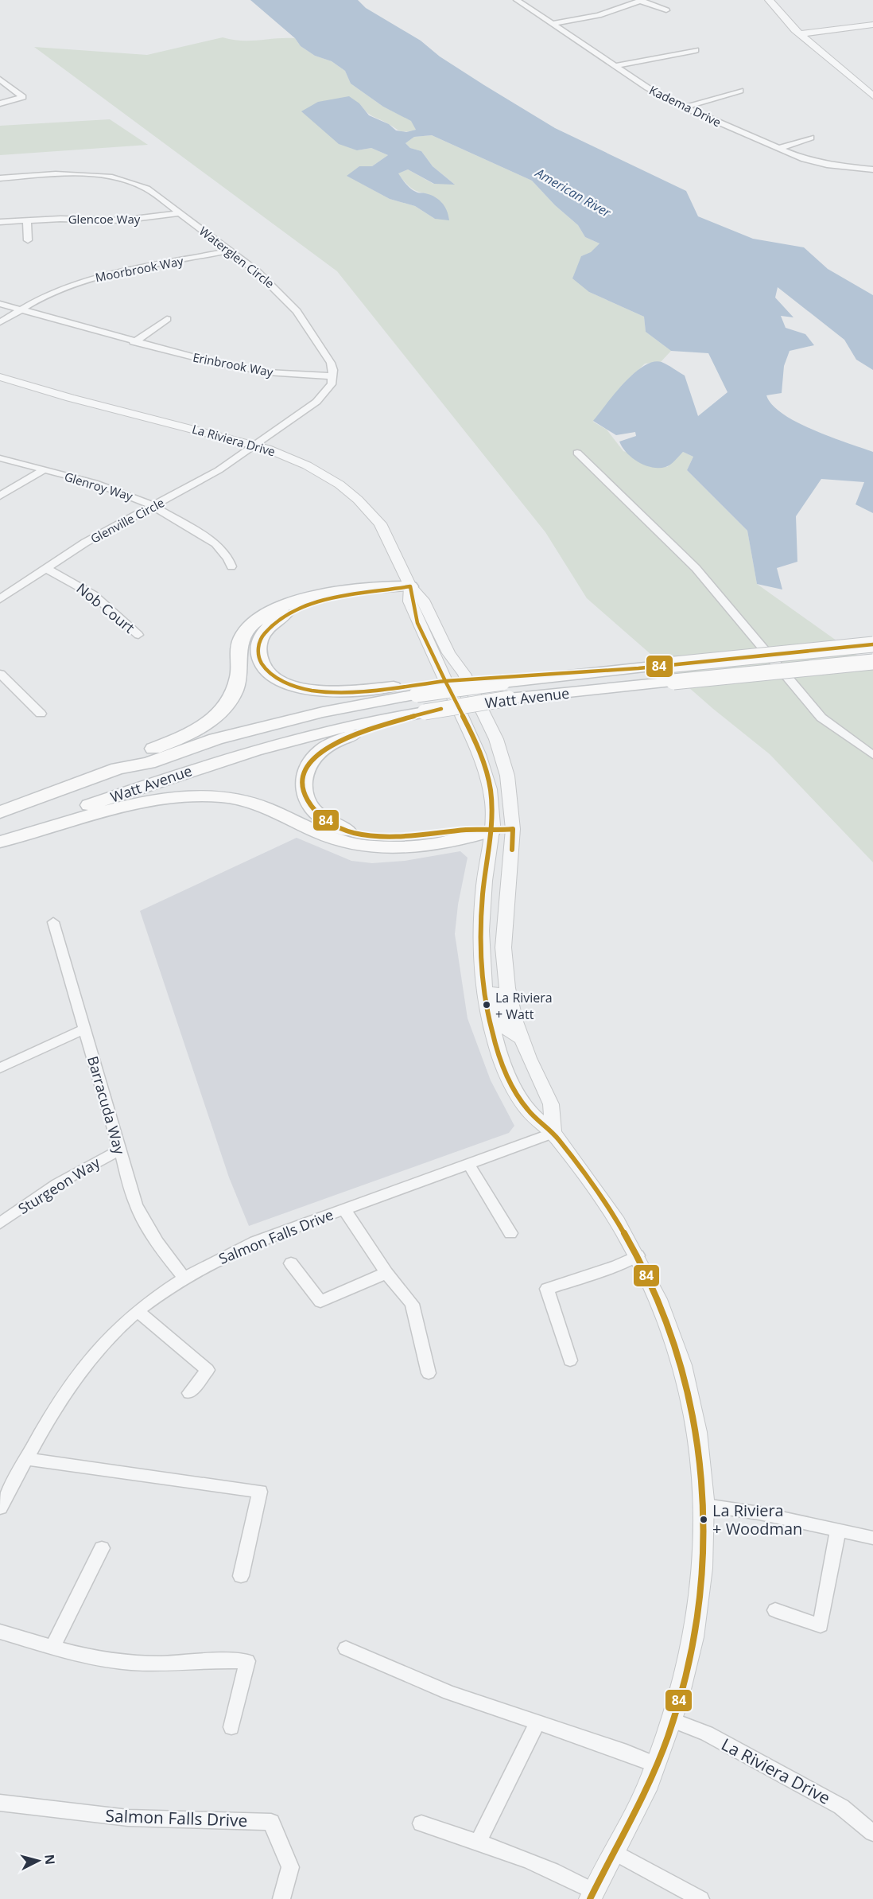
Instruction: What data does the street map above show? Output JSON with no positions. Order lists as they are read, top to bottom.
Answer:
{
  "streets": {
    "main road": ["Watt Avenue"],
    "street": [
      "Kadema Drive",
      "Glencoe Way",
      "Waterglen Circle",
      "Moorbrook Way",
      "Erinbrook Way",
      "La Riviera Drive",
      "Glenroy Way",
      "Glenville Circle",
      "Nob Court",
      "Barracuda Way",
      "Sturgeon Way",
      "Salmon Falls Drive"
    ]
  },
  "crossings": [
    ["Glencoe Way", "Waterglen Circle"],
    ["Waterglen Circle", "Moorbrook Way"],
    ["Waterglen Circle", "Erinbrook Way"],
    ["Moorbrook Way", "Erinbrook Way"],
    ["La Riviera Drive", "Glenville Circle"],
    ["La Riviera Drive", "Salmon Falls Drive"],
    ["Glenroy Way", "Glenville Circle"],
    ["Glenville Circle", "Nob Court"],
    ["Barracuda Way", "Sturgeon Way"],
    ["Barracuda Way", "Salmon Falls Drive"]
  ],
  "water": ["American River"],
  "places": ["La Riviera + Watt", "La Riviera + Woodman"],
  "lines": ["transit line 84"],
  "north": "right"
}
